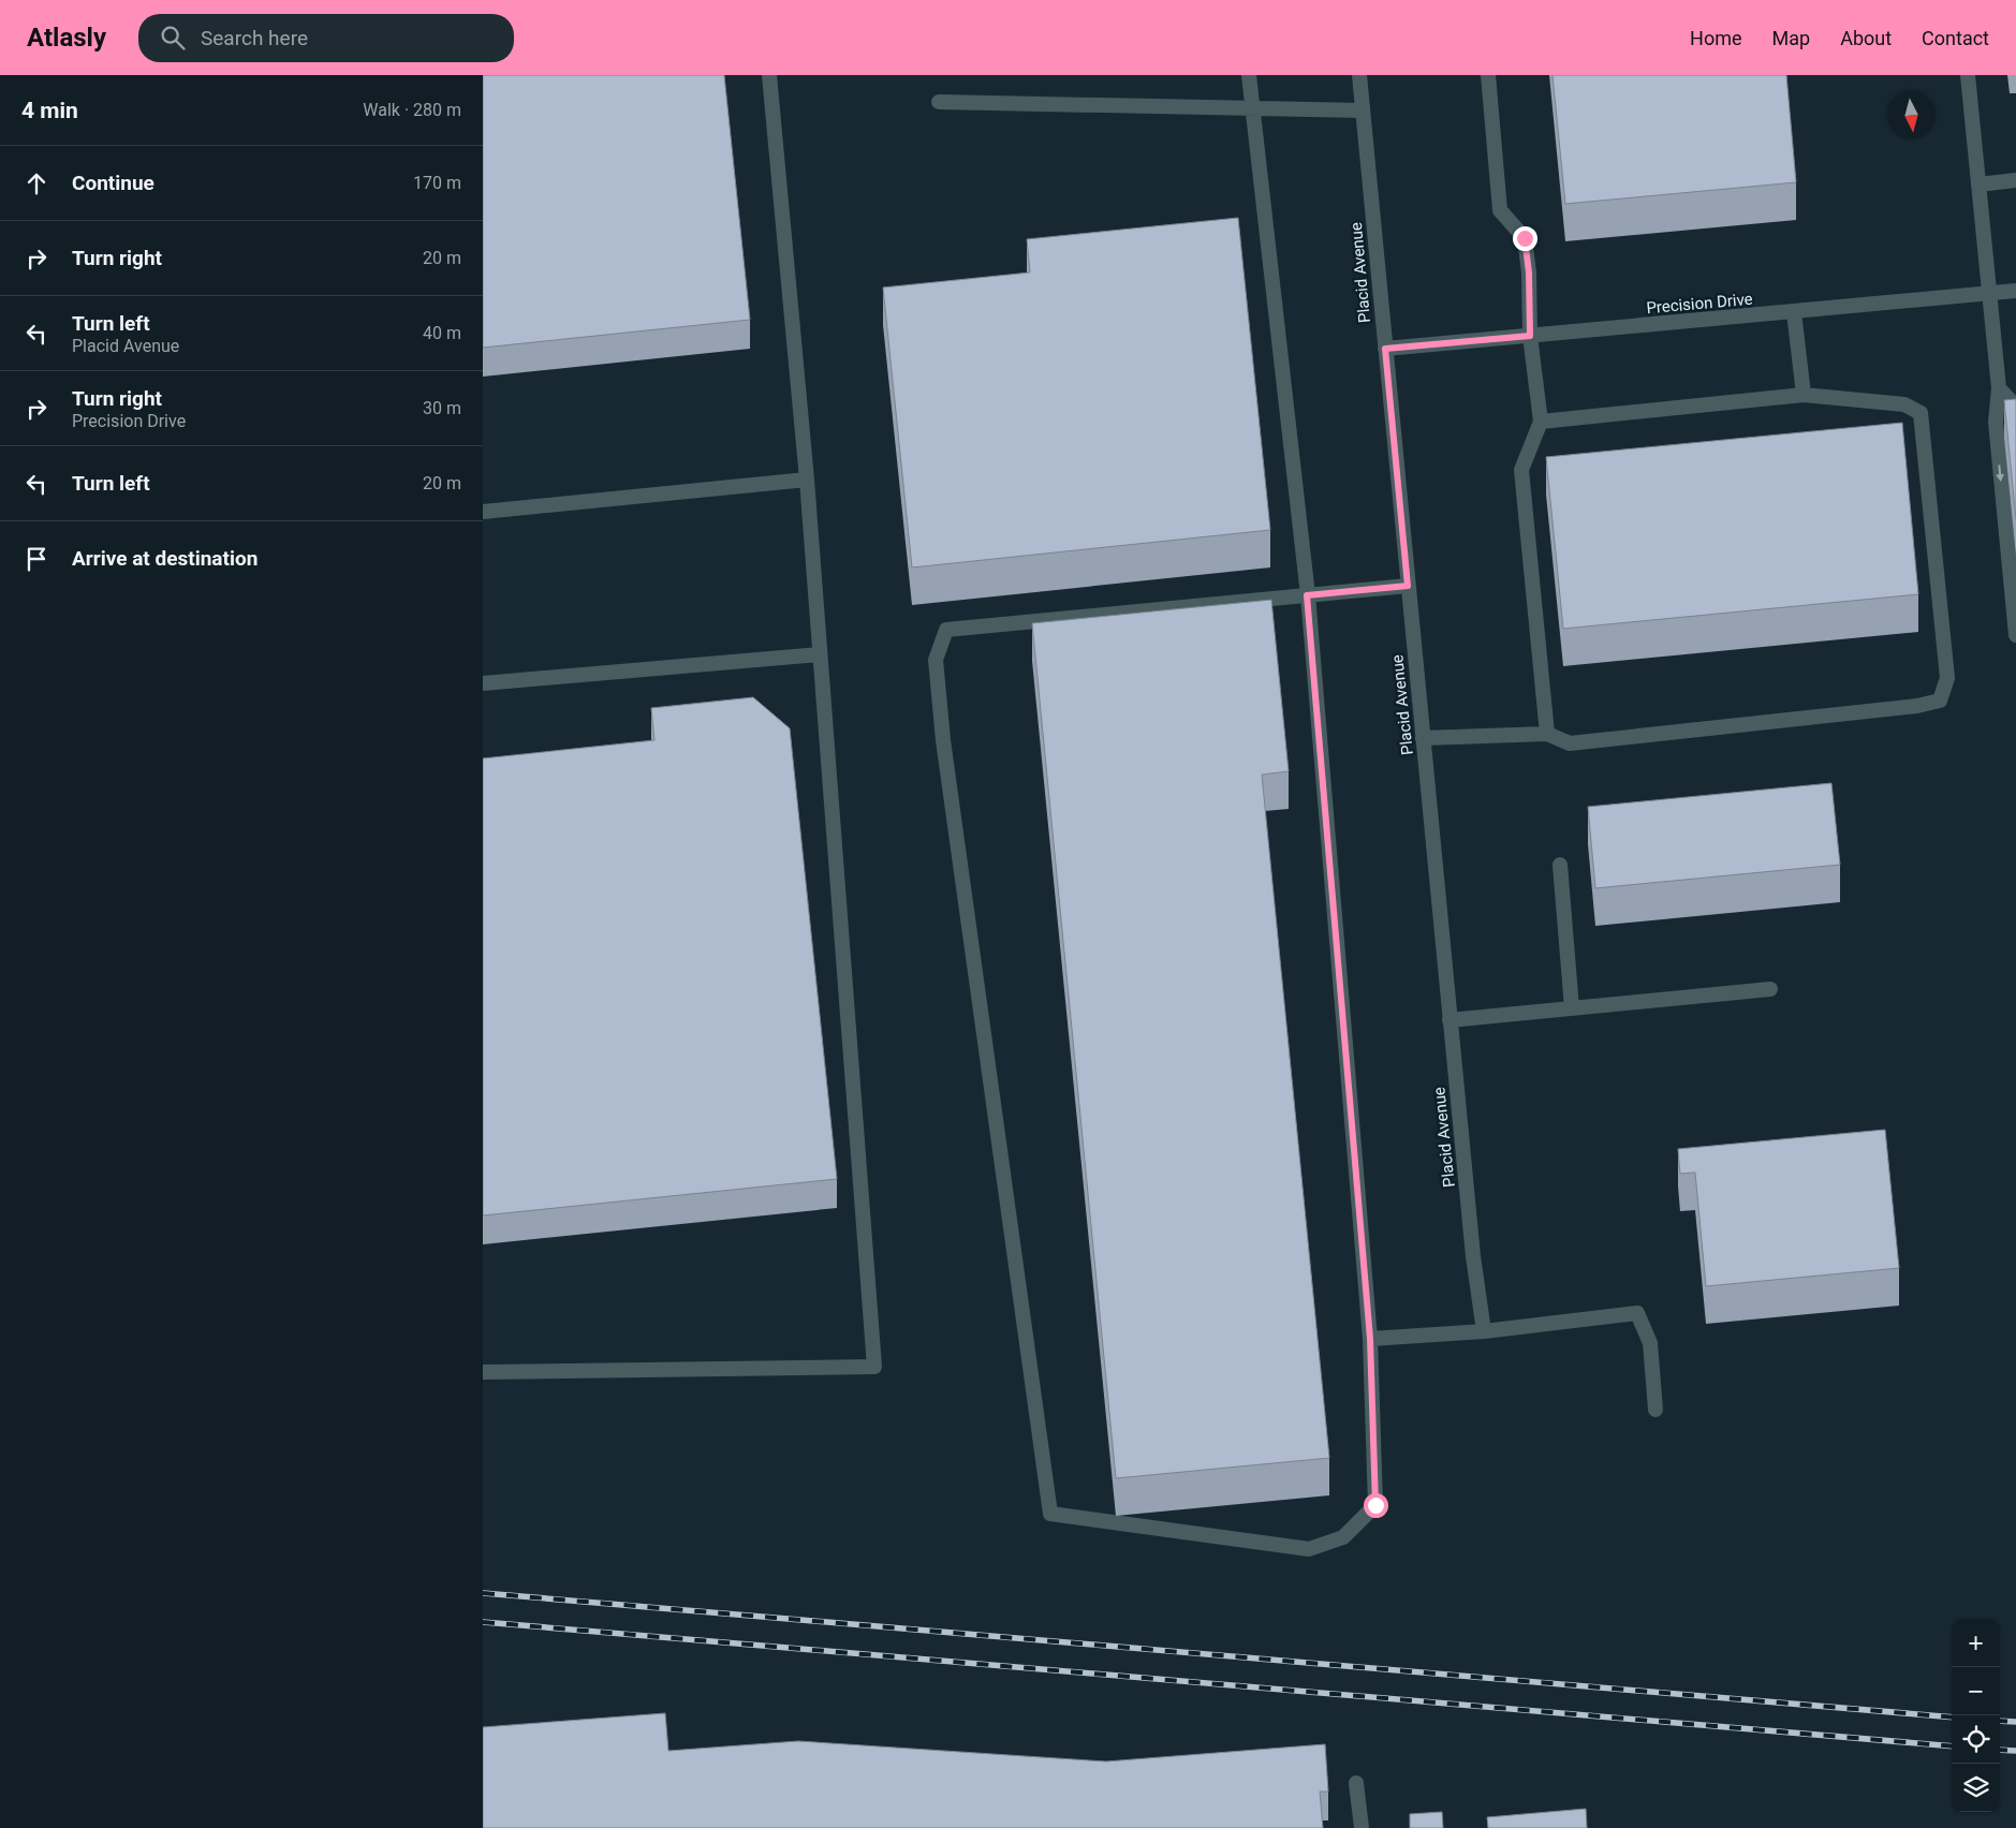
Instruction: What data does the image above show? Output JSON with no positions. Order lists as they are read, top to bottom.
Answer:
{
  "streets": {
    "street": ["Placid Avenue", "Precision Drive"]
  },
  "crossings": [
    ["Placid Avenue", "Precision Drive"]
  ],
  "north": "bottom",
  "page": {
    "header": "Atlasly",
    "search": "Search here",
    "nav": [
      "Home",
      "Map",
      "About",
      "Contact"
    ],
    "heading": ["4 min", "Walk · 280 m"],
    "list": [
      ["Continue", "170 m"],
      ["Turn right", "20 m"],
      ["Turn left", "Placid Avenue", "40 m"],
      ["Turn right", "Precision Drive", "30 m"],
      ["Turn left", "20 m"],
      "Arrive at destination"
    ],
    "map_buttons": ["+", "−"]
  }
}
